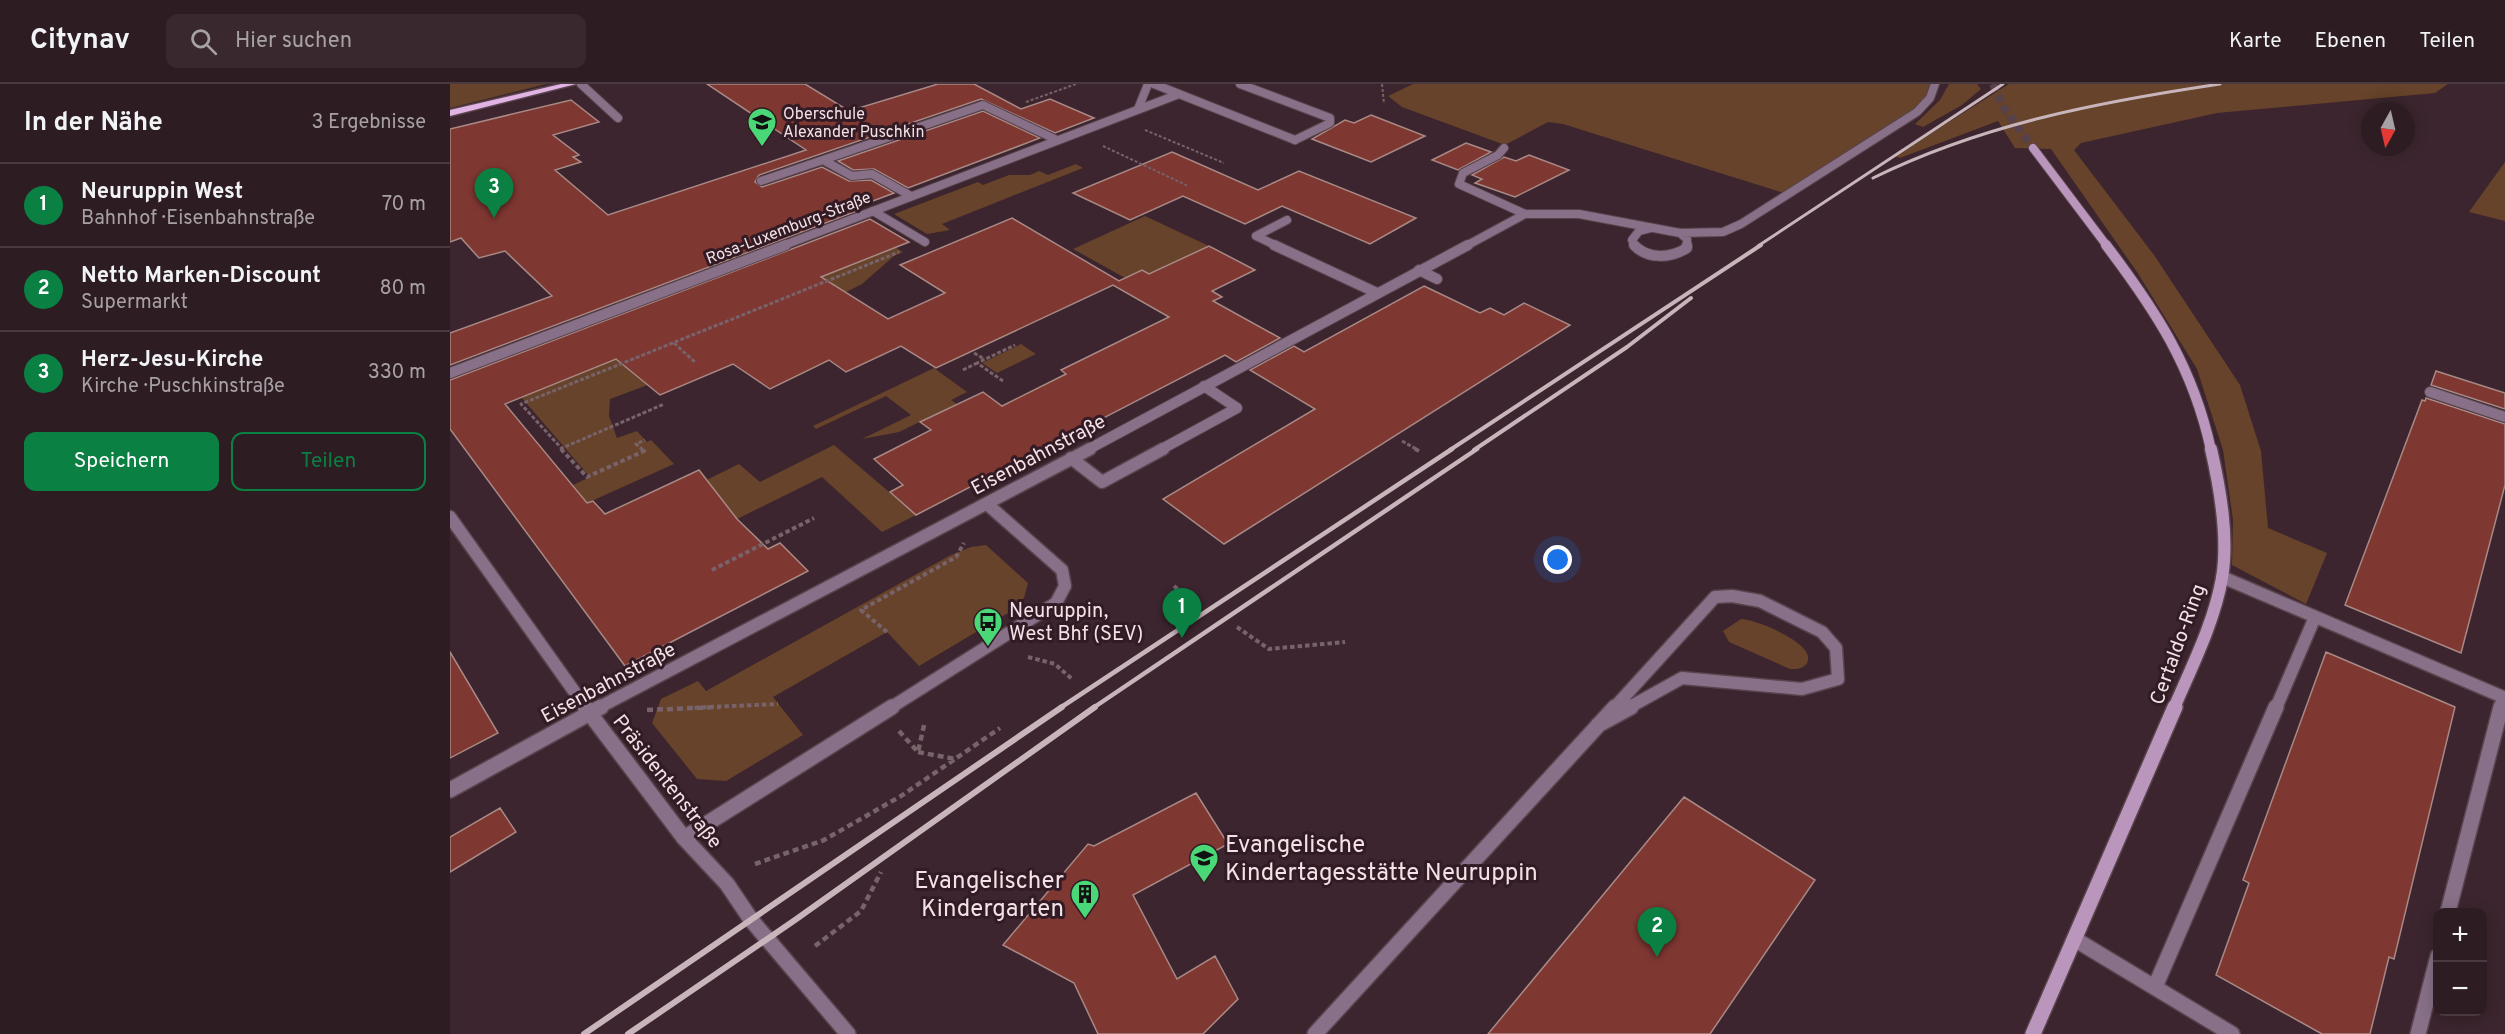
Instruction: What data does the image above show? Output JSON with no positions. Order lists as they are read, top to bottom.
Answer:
{
  "streets": {
    "main road": ["Certaldo-Ring"],
    "street": ["Rosa-Luxemburg-Straße", "Eisenbahnstraße", "Präsidentenstraße"]
  },
  "crossings": [
    ["Eisenbahnstraße", "Präsidentenstraße"]
  ],
  "places": {
    "school or university": ["Oberschule Alexander Puschkin", "Evangelische Kindertagesstätte Neuruppin"],
    "bus stop": ["Neuruppin, West Bhf (SEV)"],
    "building": ["Evangelischer Kindergarten"]
  },
  "north": "bottom",
  "page": {
    "header": "Citynav",
    "search": "Hier suchen",
    "nav": ["Karte", "Ebenen", "Teilen"],
    "heading": ["In der Nähe", "3 Ergebnisse"],
    "list": [
      {
        "mark": "1",
        "name": "Neuruppin West",
        "note": "Bahnhof · Eisenbahnstraße",
        "value": "70 m"
      },
      {
        "mark": "2",
        "name": "Netto Marken-Discount",
        "note": "Supermarkt",
        "value": "80 m"
      },
      {
        "mark": "3",
        "name": "Herz-Jesu-Kirche",
        "note": "Kirche · Puschkinstraße",
        "value": "330 m"
      }
    ],
    "pins": ["3", "1", "2"],
    "buttons": ["Speichern", "Teilen"],
    "map_buttons": ["+", "−"]
  }
}
